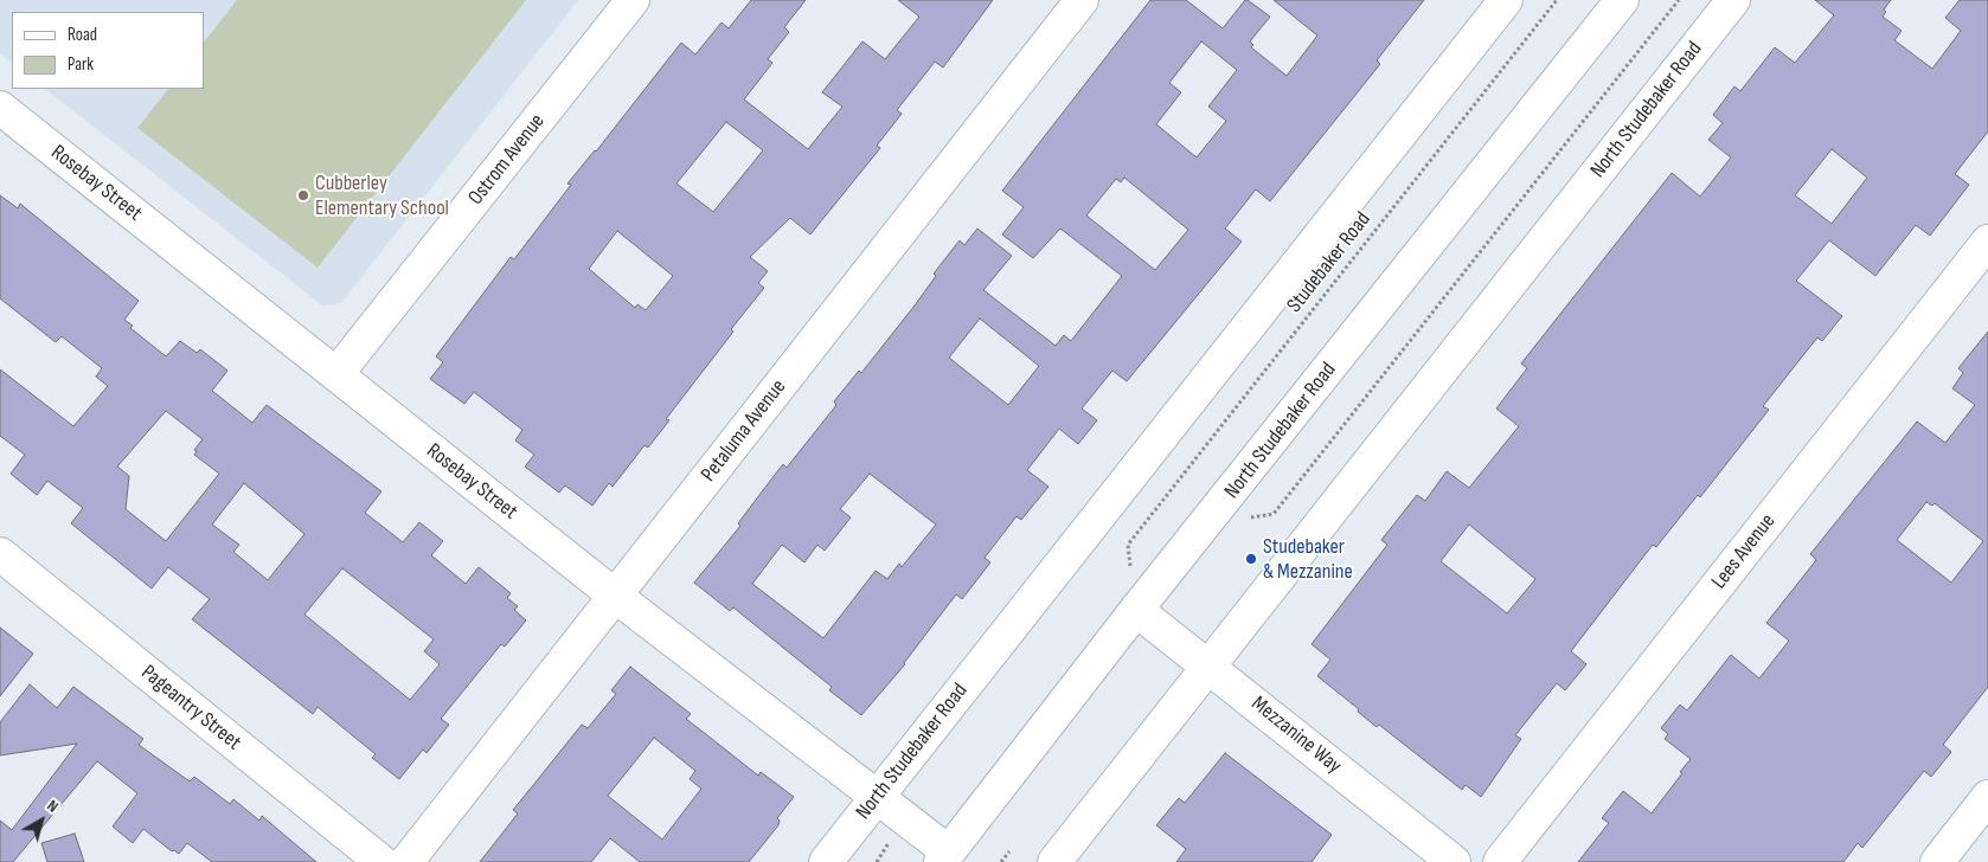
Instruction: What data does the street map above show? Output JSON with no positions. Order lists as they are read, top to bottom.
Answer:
{
  "streets": {
    "street": [
      "North Studebaker Road",
      "Ostrom Avenue",
      "Rosebay Street",
      "Petaluma Avenue",
      "Lees Avenue",
      "Pageantry Street",
      "Mezzanine Way"
    ],
    "path": ["Studebaker Road"]
  },
  "crossings": [
    ["North Studebaker Road", "Rosebay Street"],
    ["North Studebaker Road", "Mezzanine Way"],
    ["Ostrom Avenue", "Rosebay Street"],
    ["Rosebay Street", "Petaluma Avenue"]
  ],
  "places": ["Cubberley Elementary School", "Studebaker & Mezzanine"],
  "legend": ["Road", "Park"],
  "north": "top right"
}
